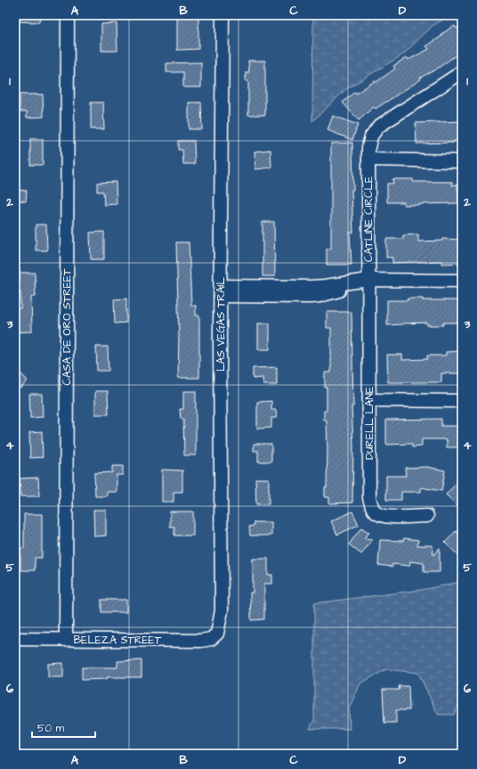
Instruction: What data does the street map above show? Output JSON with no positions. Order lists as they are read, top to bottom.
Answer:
{
  "streets": {
    "street": [
      "CATLINE CIRCLE",
      "LAS VEGAS TRAIL",
      "CASA DE ORO STREET",
      "DURELL LANE",
      "BELEZA STREET"
    ]
  },
  "crossings": [
    ["CATLINE CIRCLE", "DURELL LANE"],
    ["LAS VEGAS TRAIL", "BELEZA STREET"],
    ["CASA DE ORO STREET", "BELEZA STREET"]
  ],
  "scale_bar": "50 m",
  "grid": {
    "columns": [
      "A",
      "B",
      "C",
      "D"
    ],
    "rows": [
      "1",
      "2",
      "3",
      "4",
      "5",
      "6"
    ]
  }
}
